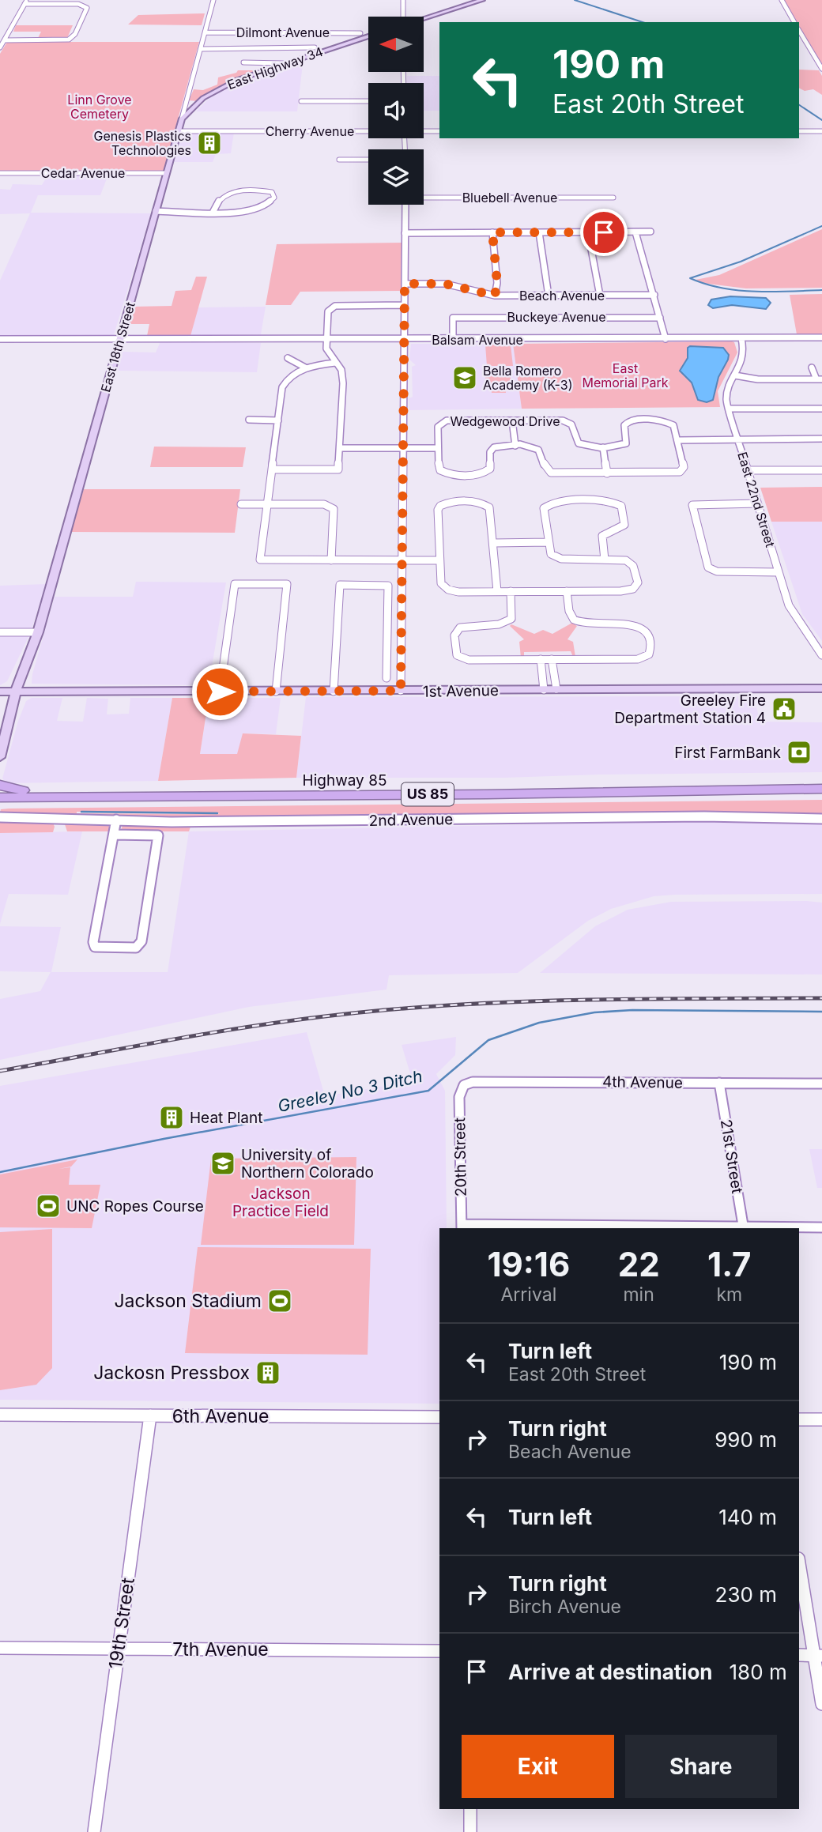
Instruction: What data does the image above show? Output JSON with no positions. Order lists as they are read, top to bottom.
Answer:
{
  "streets": {
    "highway": ["Highway 85", "US 85"],
    "main road": ["East Highway 34", "East 18th Street", "1st Avenue"],
    "street": [
      "Dilmont Avenue",
      "Cherry Avenue",
      "Cedar Avenue",
      "Bluebell Avenue",
      "Beach Avenue",
      "Buckeye Avenue",
      "Balsam Avenue",
      "Wedgewood Drive",
      "East 22nd Street",
      "2nd Avenue",
      "4th Avenue",
      "21st Street",
      "20th Street",
      "6th Avenue",
      "19th Street",
      "7th Avenue"
    ]
  },
  "crossings": [
    ["Dilmont Avenue", "East 18th Street"],
    ["East Highway 34", "East 18th Street"],
    ["Cherry Avenue", "East 18th Street"],
    ["Cedar Avenue", "East 18th Street"],
    ["Buckeye Avenue", "Balsam Avenue"],
    ["Balsam Avenue", "East 18th Street"],
    ["Balsam Avenue", "East 22nd Street"],
    ["East 18th Street", "1st Avenue"],
    ["4th Avenue", "21st Street"],
    ["4th Avenue", "20th Street"],
    ["6th Avenue", "19th Street"],
    ["19th Street", "7th Avenue"]
  ],
  "water": ["Greeley No 3 Ditch"],
  "parks": ["Linn Grove Cemetery", "East Memorial Park", "Jackson Practice Field"],
  "places": {
    "building": ["Genesis Plastics Technologies", "Heat Plant", "Jackosn Pressbox"],
    "school or university": ["Bella Romero Academy (K-3)", "University of Northern Colorado"],
    "public building": ["Greeley Fire Department Station 4"],
    "bank": ["First FarmBank"],
    "sports": ["UNC Ropes Course", "Jackson Stadium"]
  },
  "north": "left",
  "page": {
    "turn": ["190 m", "East 20th Street"],
    "eta": [
      "19:16",
      "Arrival",
      "22",
      "min",
      "1.7",
      "km"
    ],
    "list": [
      {
        "name": "Turn left",
        "note": "East 20th Street",
        "value": "190 m"
      },
      {
        "name": "Turn right",
        "note": "Beach Avenue",
        "value": "990 m"
      },
      {
        "name": "Turn left",
        "value": "140 m"
      },
      {
        "name": "Turn right",
        "note": "Birch Avenue",
        "value": "230 m"
      },
      {
        "name": "Arrive at destination",
        "value": "180 m"
      }
    ],
    "buttons": ["Exit", "Share"]
  }
}
